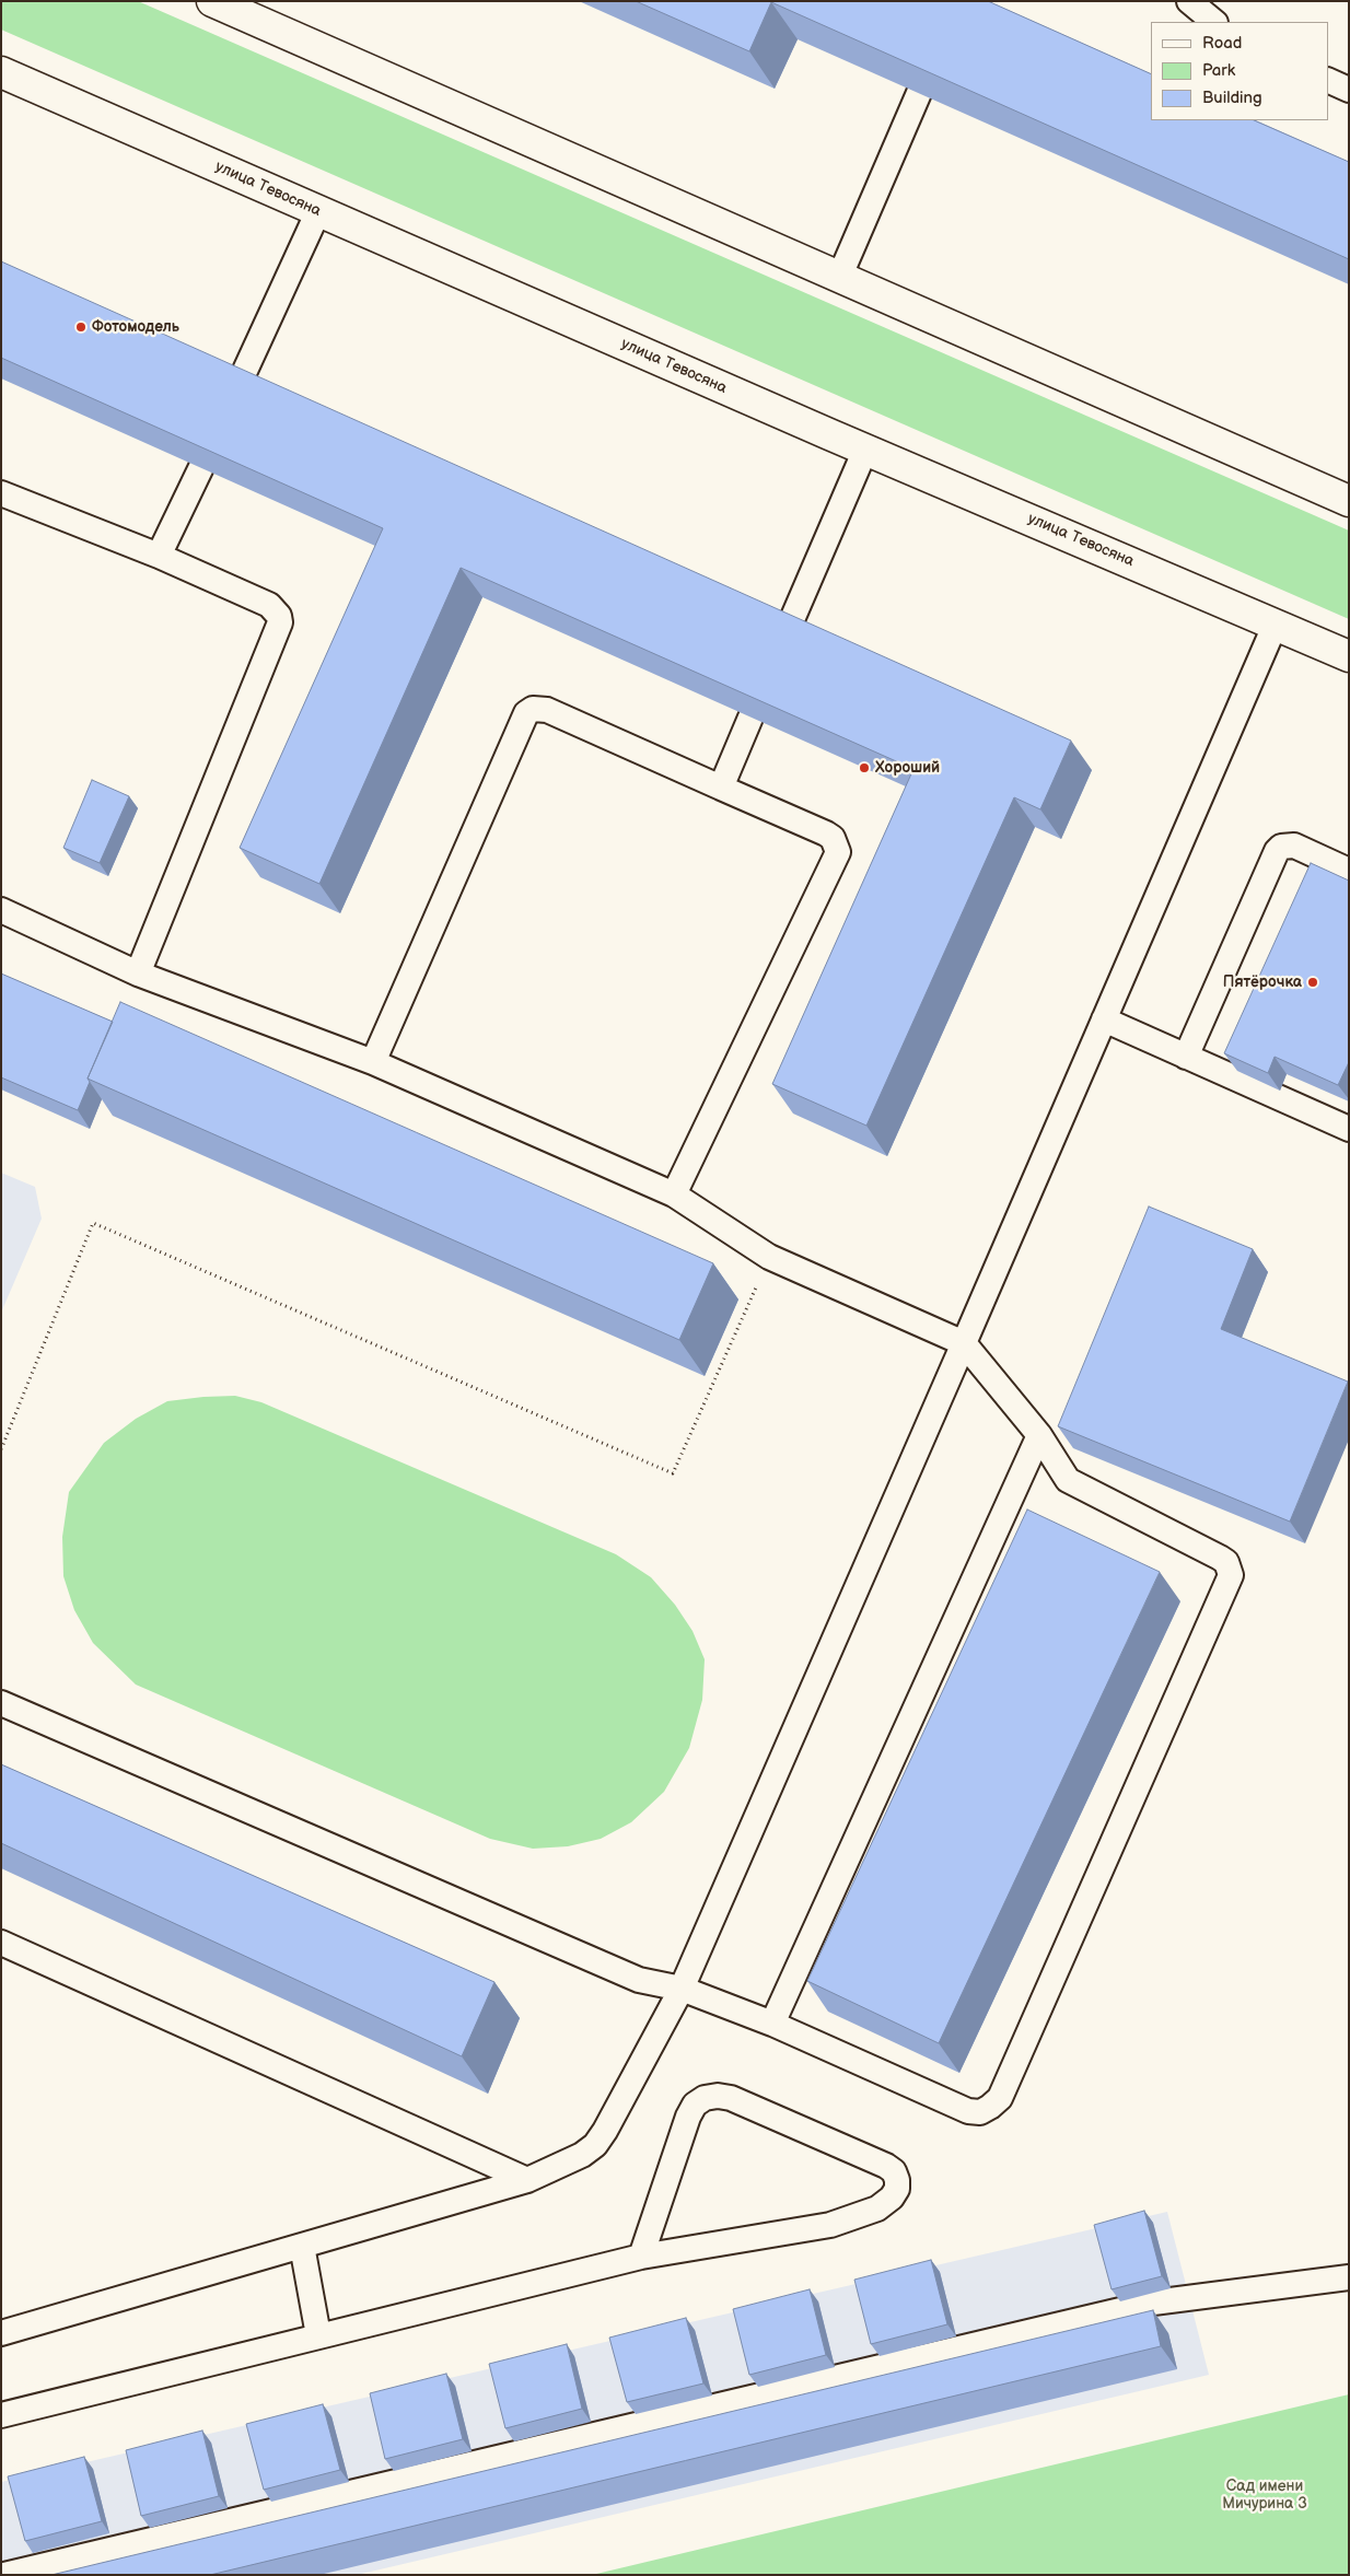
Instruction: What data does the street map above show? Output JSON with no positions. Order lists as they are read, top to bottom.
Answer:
{
  "streets": {
    "main road": ["улица Тевосяна"]
  },
  "parks": ["Сад имени Мичурина 3"],
  "places": ["Фотомодель", "Хороший", "Пятёрочка"],
  "legend": ["Road", "Park", "Building"]
}
